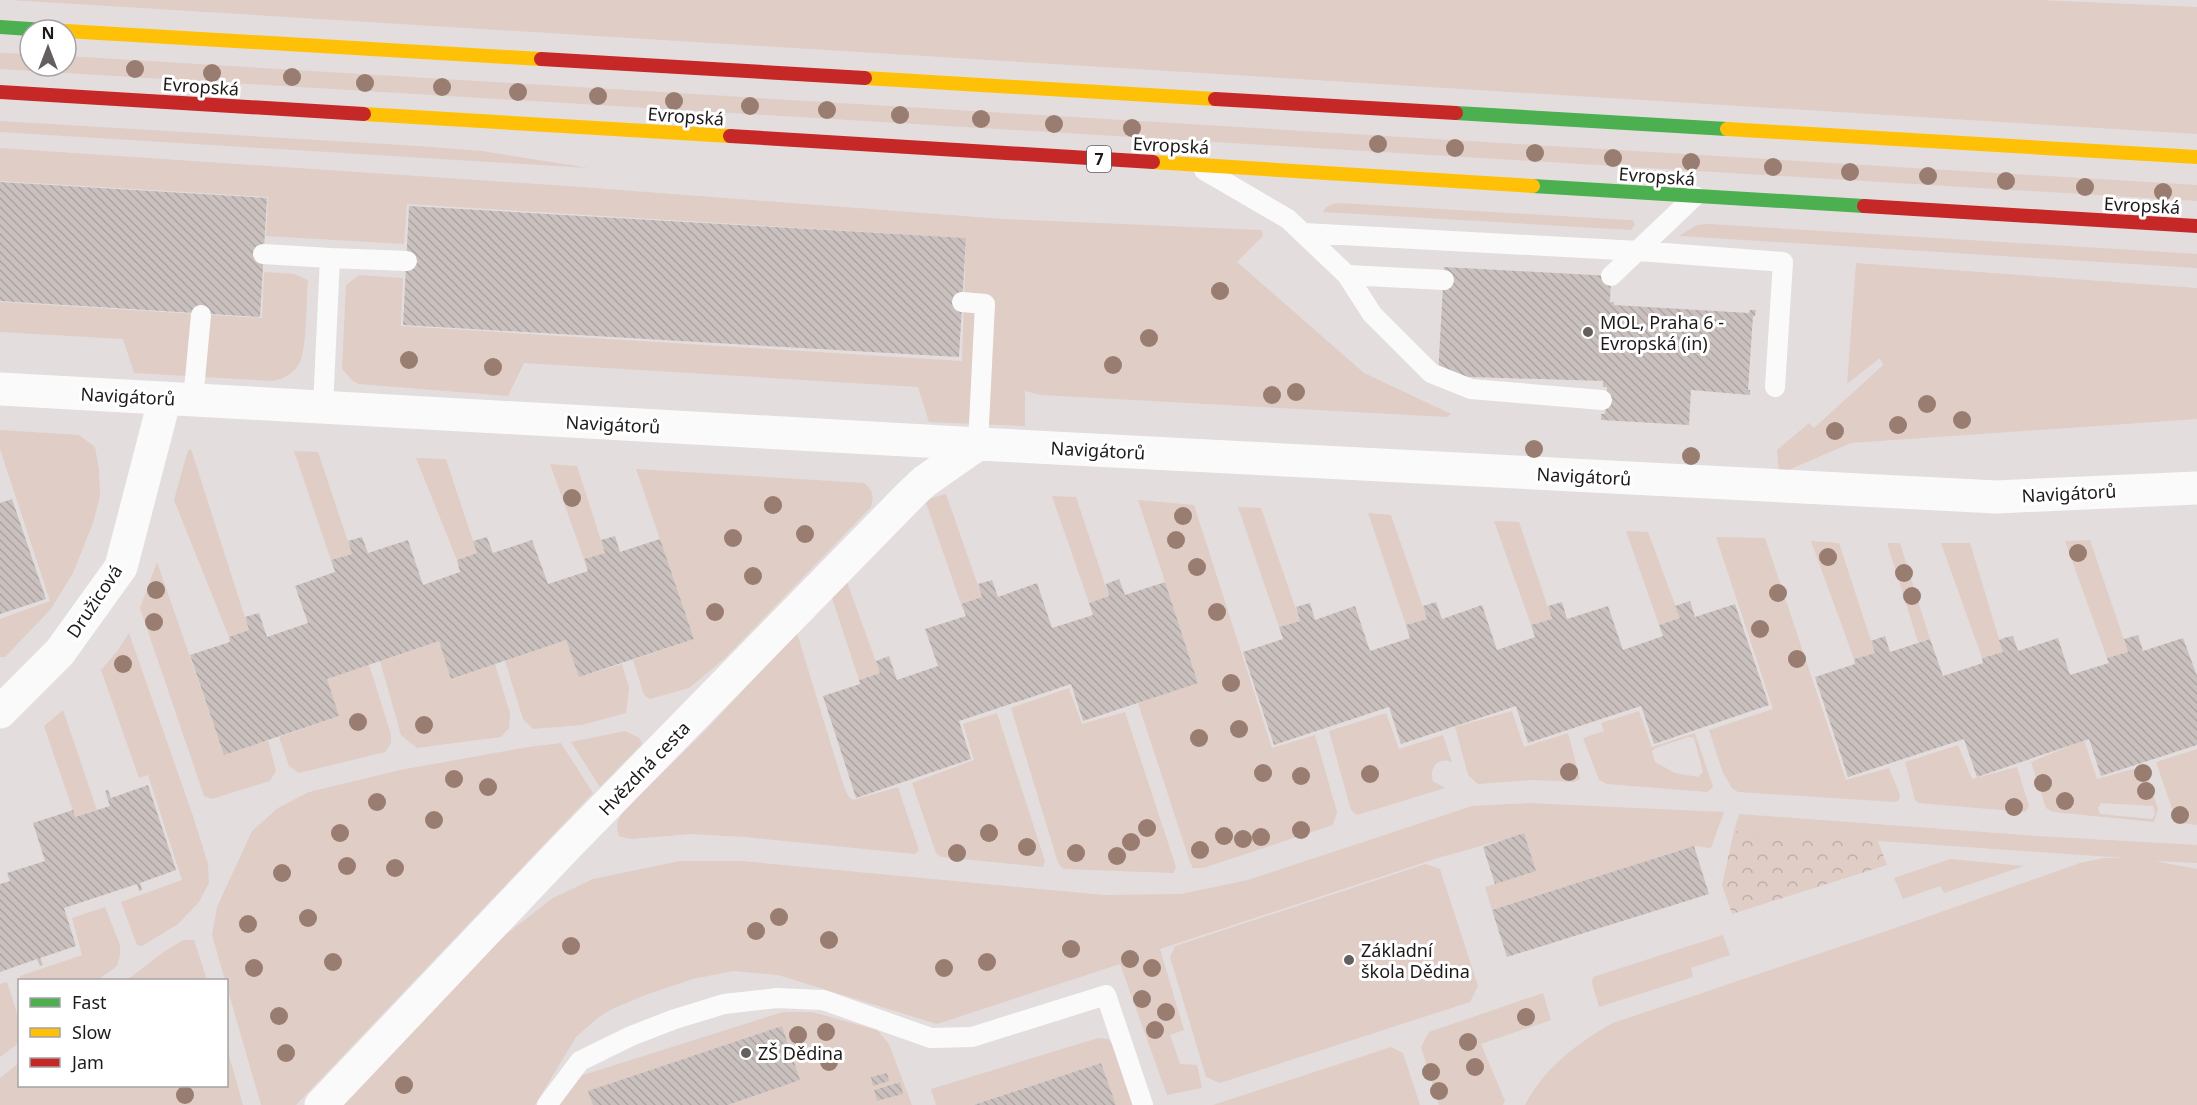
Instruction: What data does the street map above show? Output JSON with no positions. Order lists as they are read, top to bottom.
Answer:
{
  "streets": {
    "main road": ["Evropská", "7"],
    "street": ["Navigátorů", "Družicová", "Hvězdná cesta"]
  },
  "crossings": [
    ["Navigátorů", "Družicová"],
    ["Navigátorů", "Hvězdná cesta"]
  ],
  "places": ["MOL, Praha 6 - Evropská (in)", "Základní škola Dědina", "ZŠ Dědina"],
  "legend": ["Fast", "Slow", "Jam"],
  "north": "top"
}
